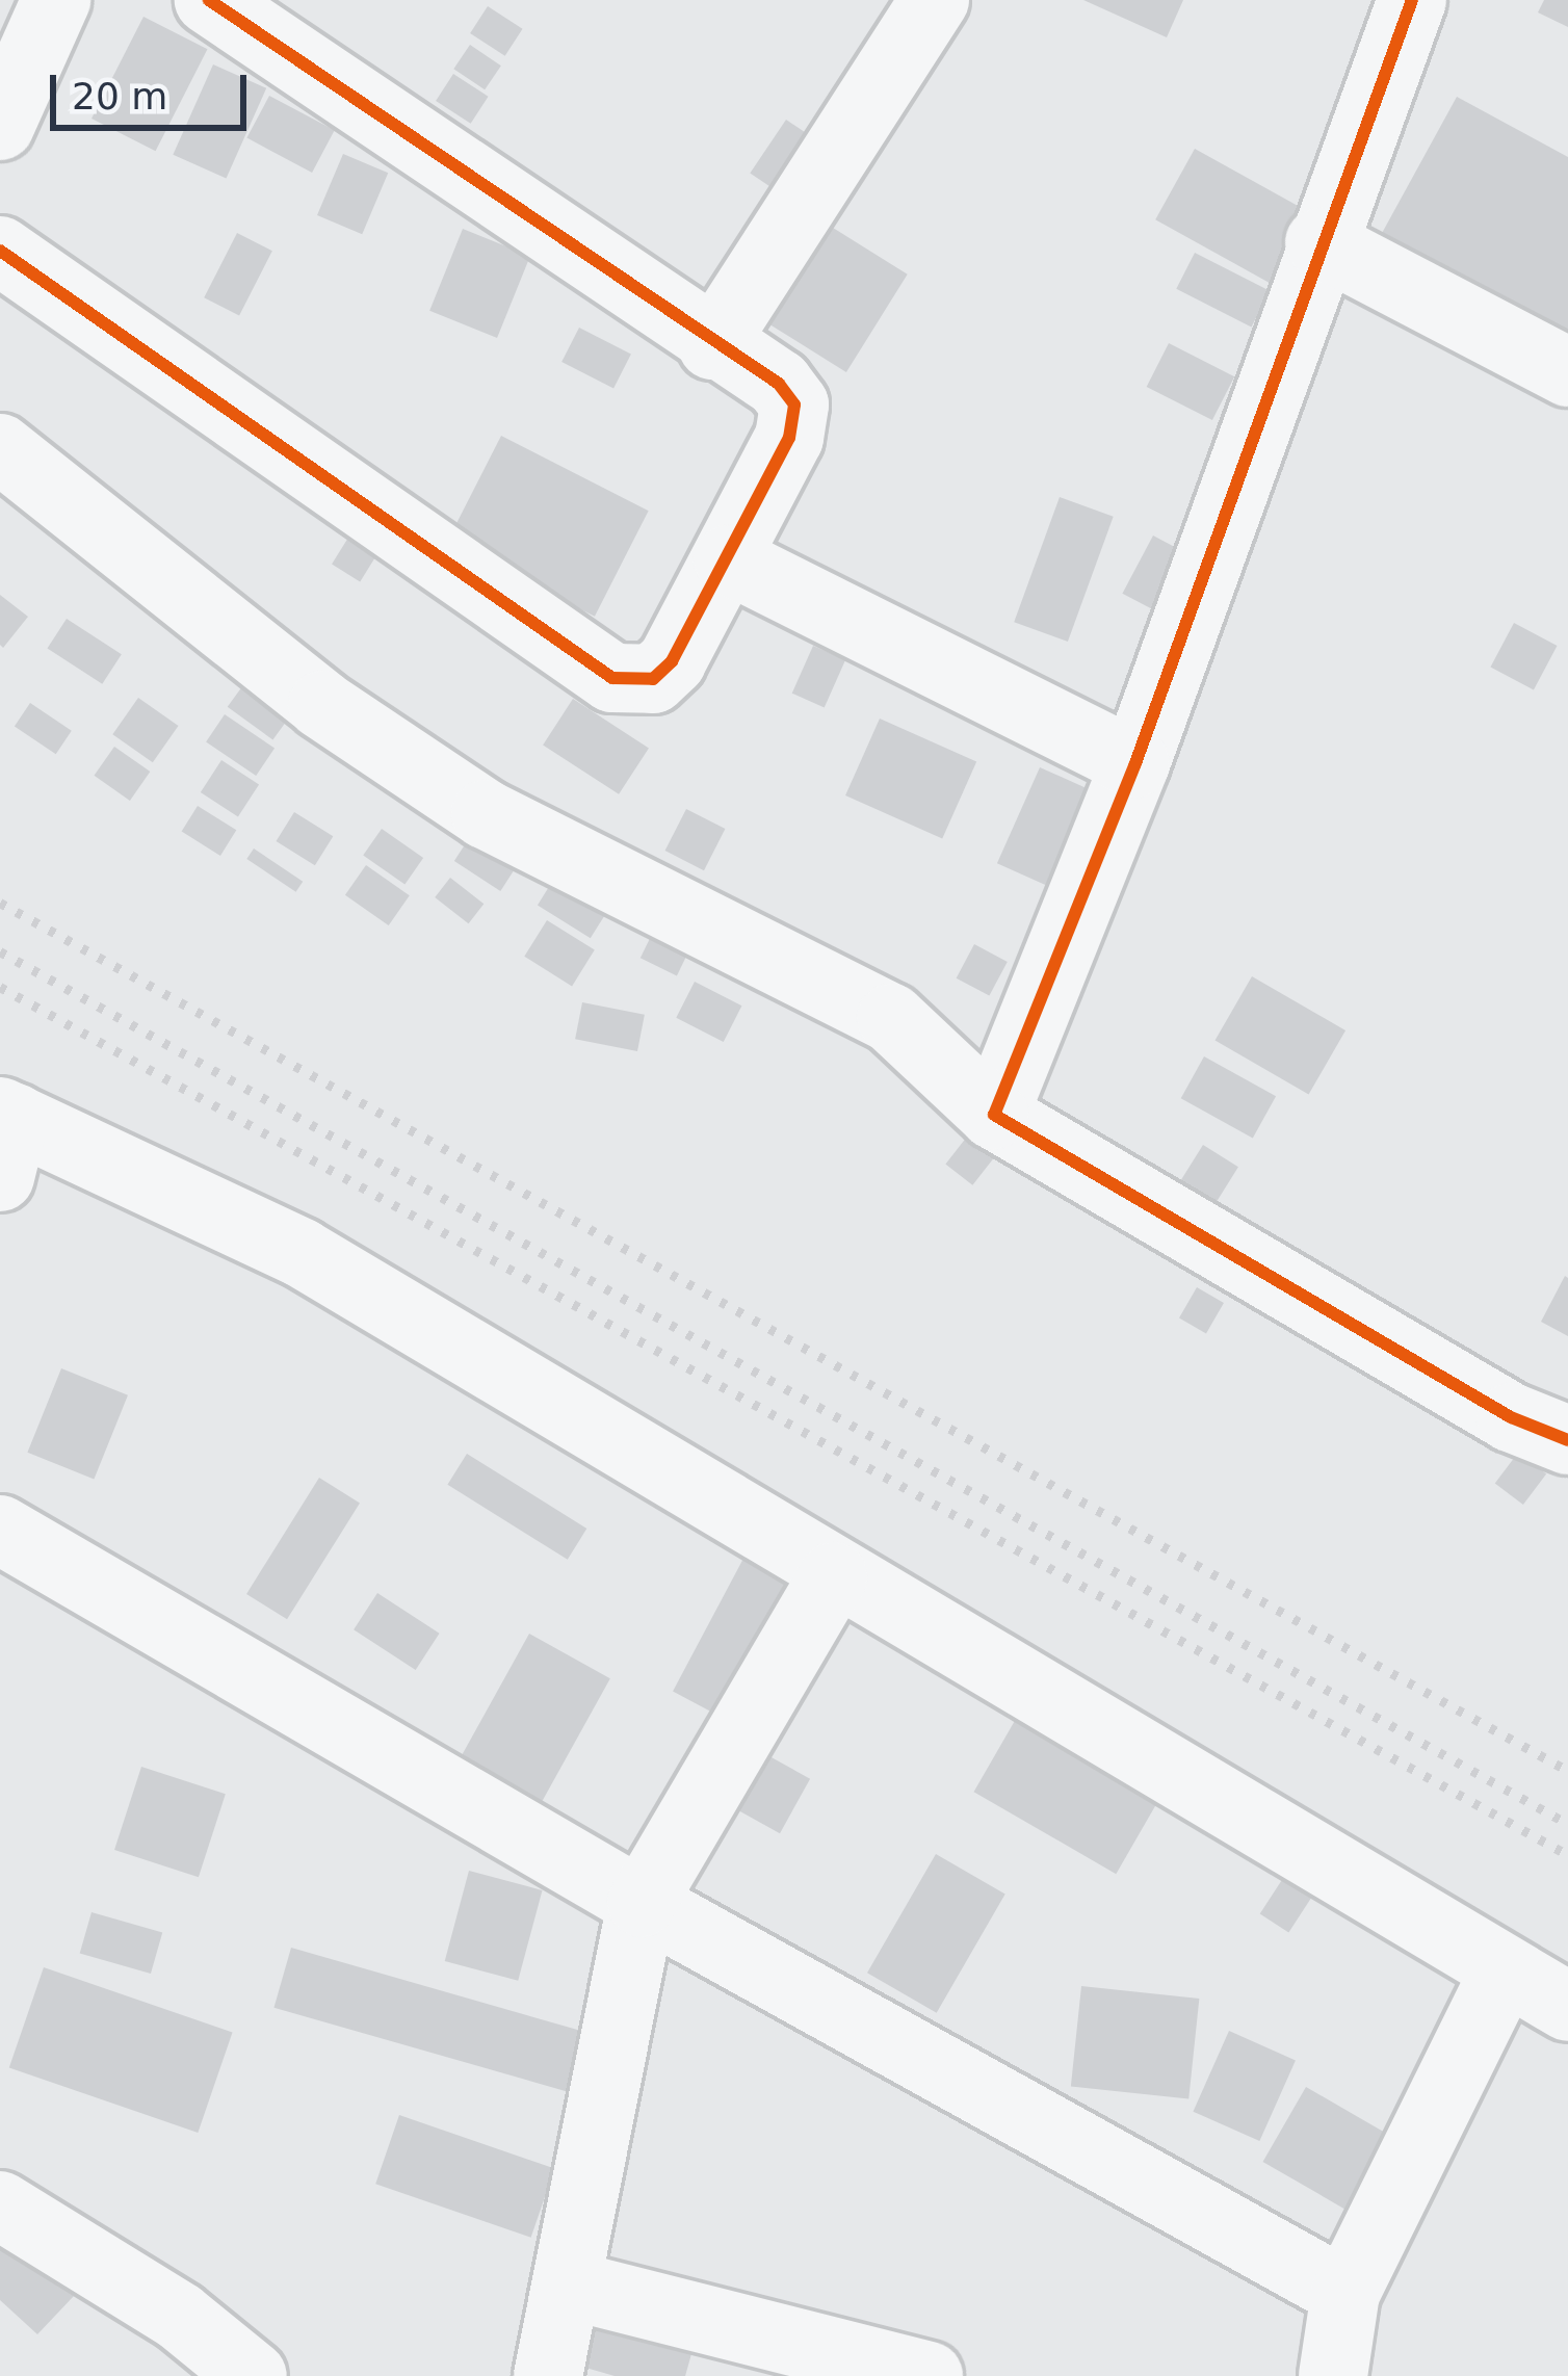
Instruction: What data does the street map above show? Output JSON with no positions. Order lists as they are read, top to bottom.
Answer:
{
  "scale_bar": "20 m"
}
